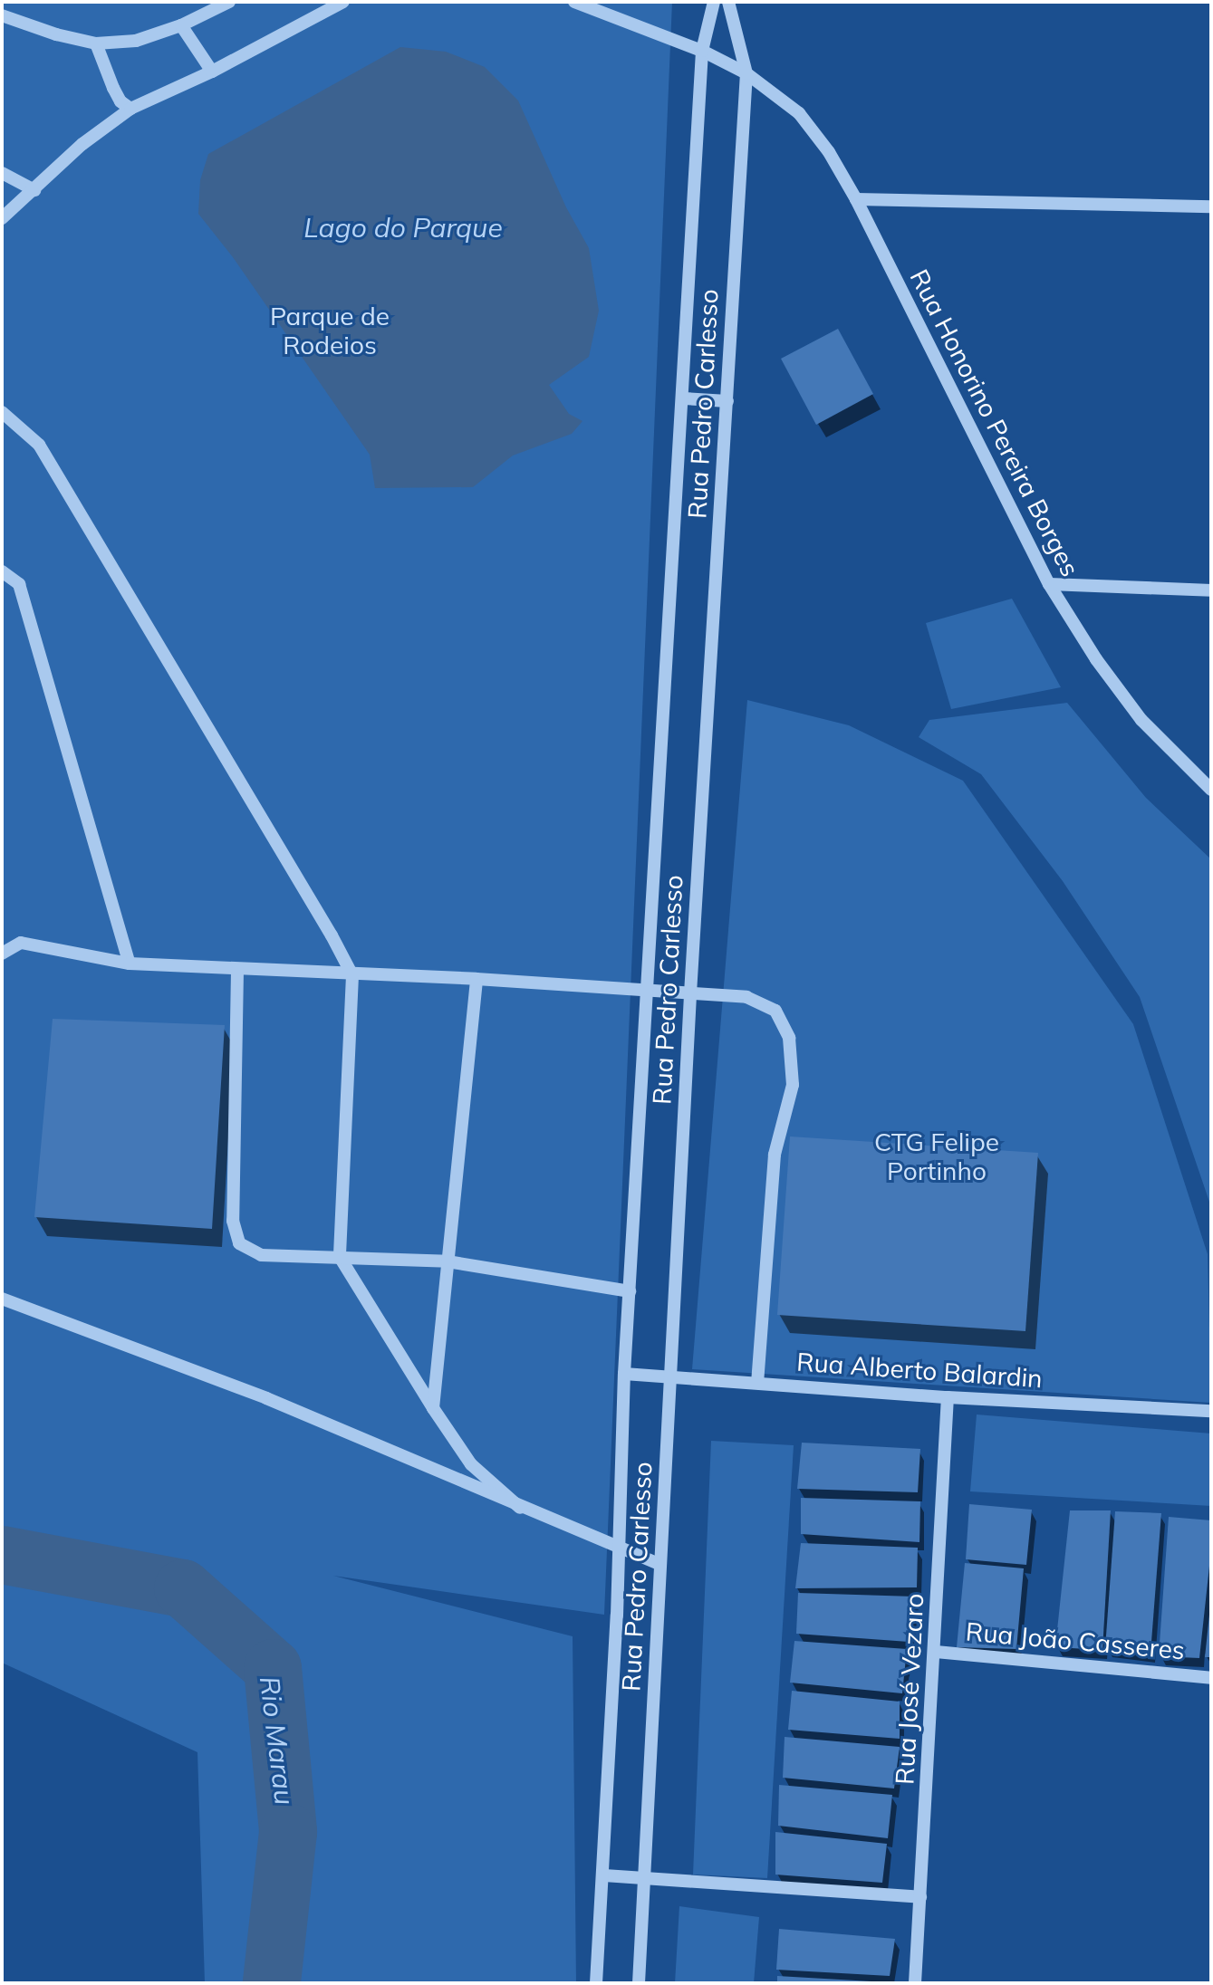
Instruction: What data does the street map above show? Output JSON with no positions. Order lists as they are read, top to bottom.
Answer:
{
  "streets": {
    "street": [
      "Rua Pedro Carlesso",
      "Rua Honorino Pereira Borges",
      "Rua Alberto Balardin",
      "Rua João Casseres",
      "Rua José Vezaro"
    ]
  },
  "crossings": [
    ["Rua Pedro Carlesso", "Rua Honorino Pereira Borges"],
    ["Rua Pedro Carlesso", "Rua Alberto Balardin"],
    ["Rua Alberto Balardin", "Rua José Vezaro"],
    ["Rua João Casseres", "Rua José Vezaro"]
  ],
  "water": ["Lago do Parque", "Rio Marau"],
  "parks": ["Parque de Rodeios", "CTG Felipe Portinho"]
}
